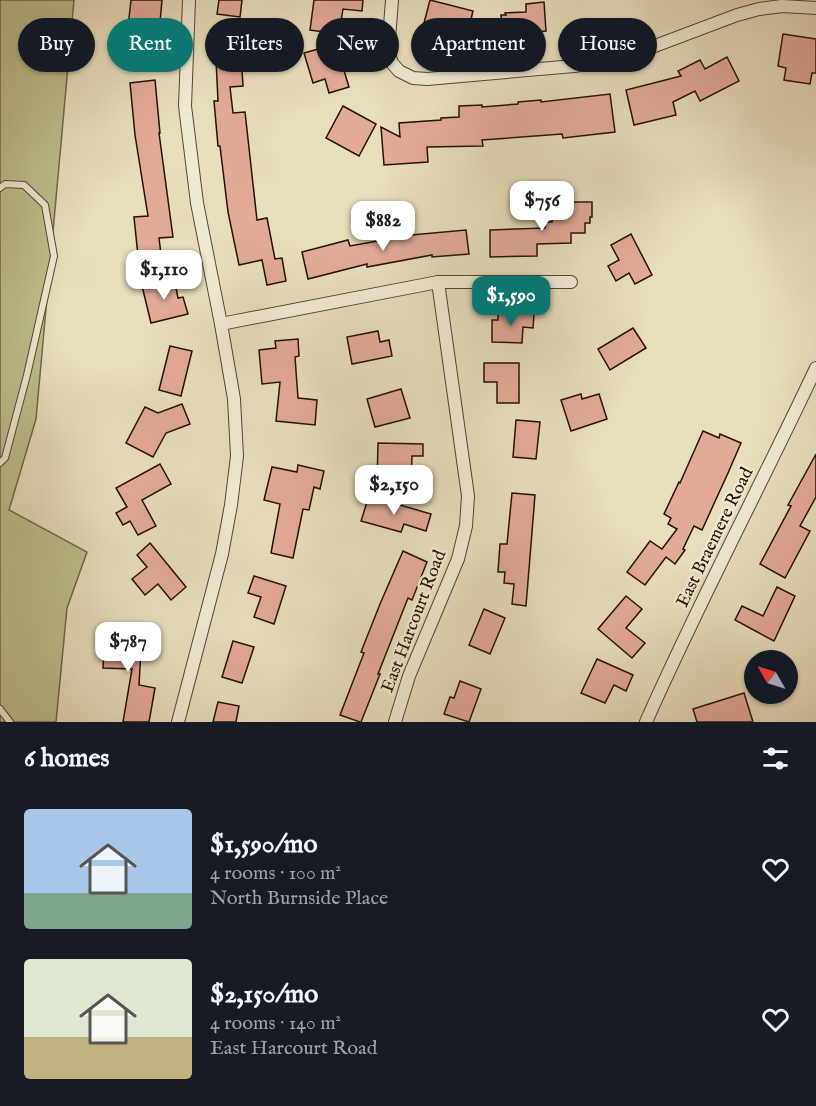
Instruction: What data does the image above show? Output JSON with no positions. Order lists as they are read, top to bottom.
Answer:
{
  "streets": {
    "street": ["East Braemere Road", "East Harcourt Road"]
  },
  "north": "top left",
  "page": {
    "chip": [
      "Buy",
      "Rent",
      "Filters",
      "New",
      "Apartment",
      "House"
    ],
    "price": [
      "$756",
      "$882",
      "$1,110",
      "$1,590",
      "$2,150",
      "$787"
    ],
    "heading": "6 homes",
    "list": [
      {
        "name": "$1,590/mo",
        "note": "4 rooms · 100 m² · North Burnside Place"
      },
      {
        "name": "$2,150/mo",
        "note": "4 rooms · 140 m² · East Harcourt Road"
      }
    ]
  }
}
